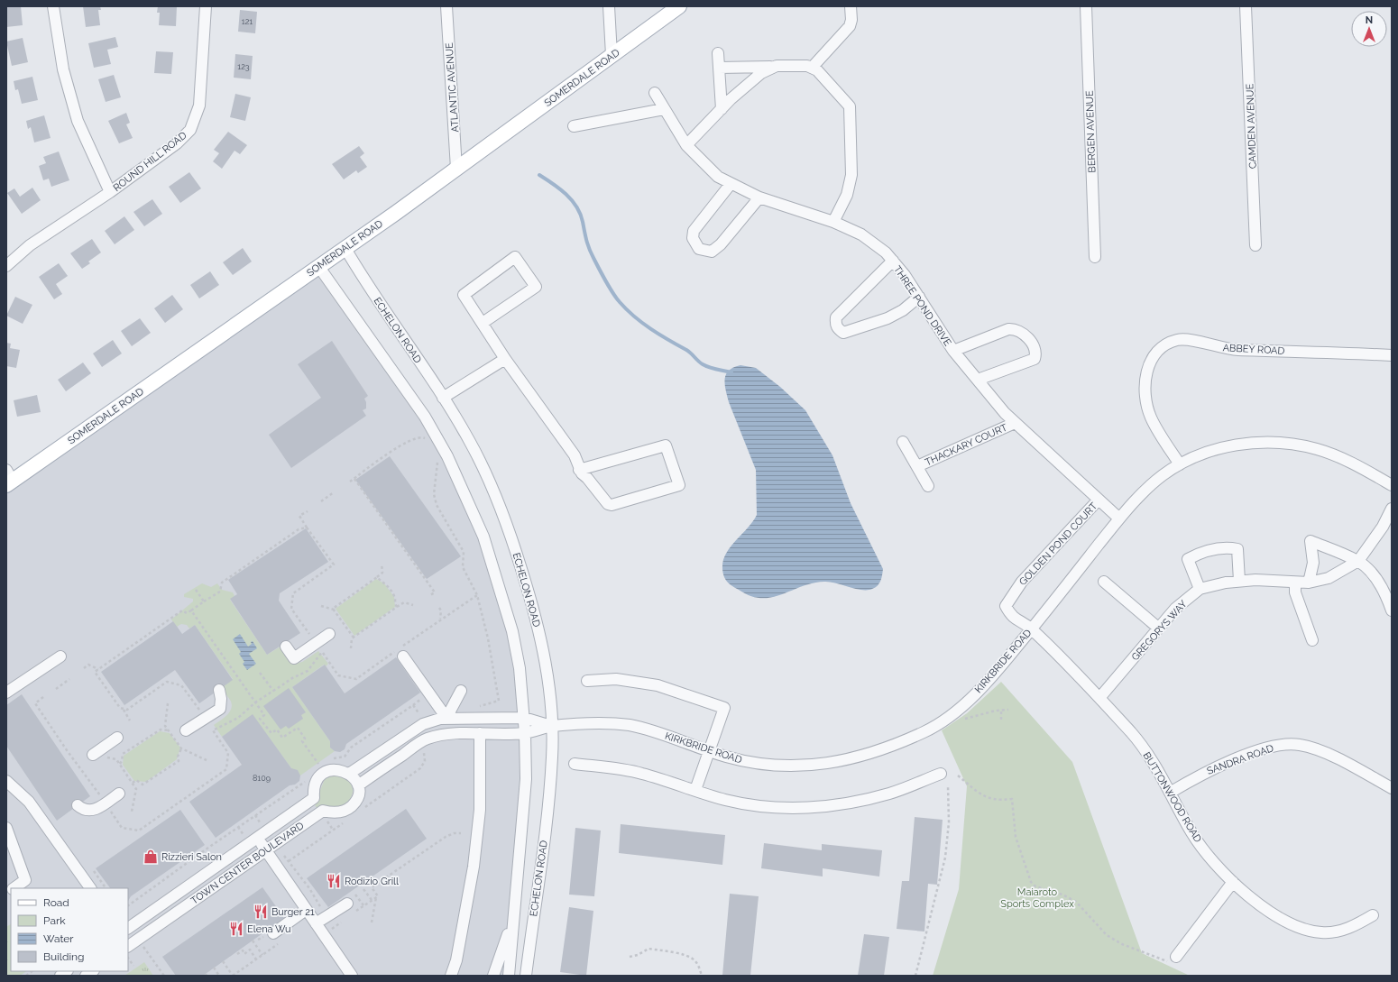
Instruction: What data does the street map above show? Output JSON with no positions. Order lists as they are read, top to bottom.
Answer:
{
  "streets": {
    "main road": ["SOMERDALE ROAD"],
    "street": [
      "ATLANTIC AVENUE",
      "CAMDEN AVENUE",
      "BERGEN AVENUE",
      "ROUND HILL ROAD",
      "THREE POND DRIVE",
      "ECHELON ROAD",
      "ABBEY ROAD",
      "THACKARY COURT",
      "GOLDEN POND COURT",
      "GREGORYS WAY",
      "KIRKBRIDE ROAD",
      "SANDRA ROAD",
      "BUTTONWOOD ROAD",
      "TOWN CENTER BOULEVARD"
    ]
  },
  "crossings": [
    ["SOMERDALE ROAD", "ATLANTIC AVENUE"],
    ["SOMERDALE ROAD", "ECHELON ROAD"],
    ["THREE POND DRIVE", "THACKARY COURT"],
    ["THREE POND DRIVE", "GOLDEN POND COURT"],
    ["THREE POND DRIVE", "KIRKBRIDE ROAD"],
    ["ECHELON ROAD", "KIRKBRIDE ROAD"],
    ["ABBEY ROAD", "KIRKBRIDE ROAD"],
    ["GOLDEN POND COURT", "BUTTONWOOD ROAD"],
    ["GREGORYS WAY", "BUTTONWOOD ROAD"],
    ["KIRKBRIDE ROAD", "BUTTONWOOD ROAD"],
    ["SANDRA ROAD", "BUTTONWOOD ROAD"]
  ],
  "parks": ["Maiaroto Sports Complex"],
  "places": {
    "shop": ["Rizzieri Salon"],
    "restaurant": ["Rodizio Grill", "Burger 21", "Elena Wu"]
  },
  "house_numbers": ["121", "123", "8109"],
  "legend": [
    "Road",
    "Park",
    "Water",
    "Building"
  ],
  "north": "top"
}
